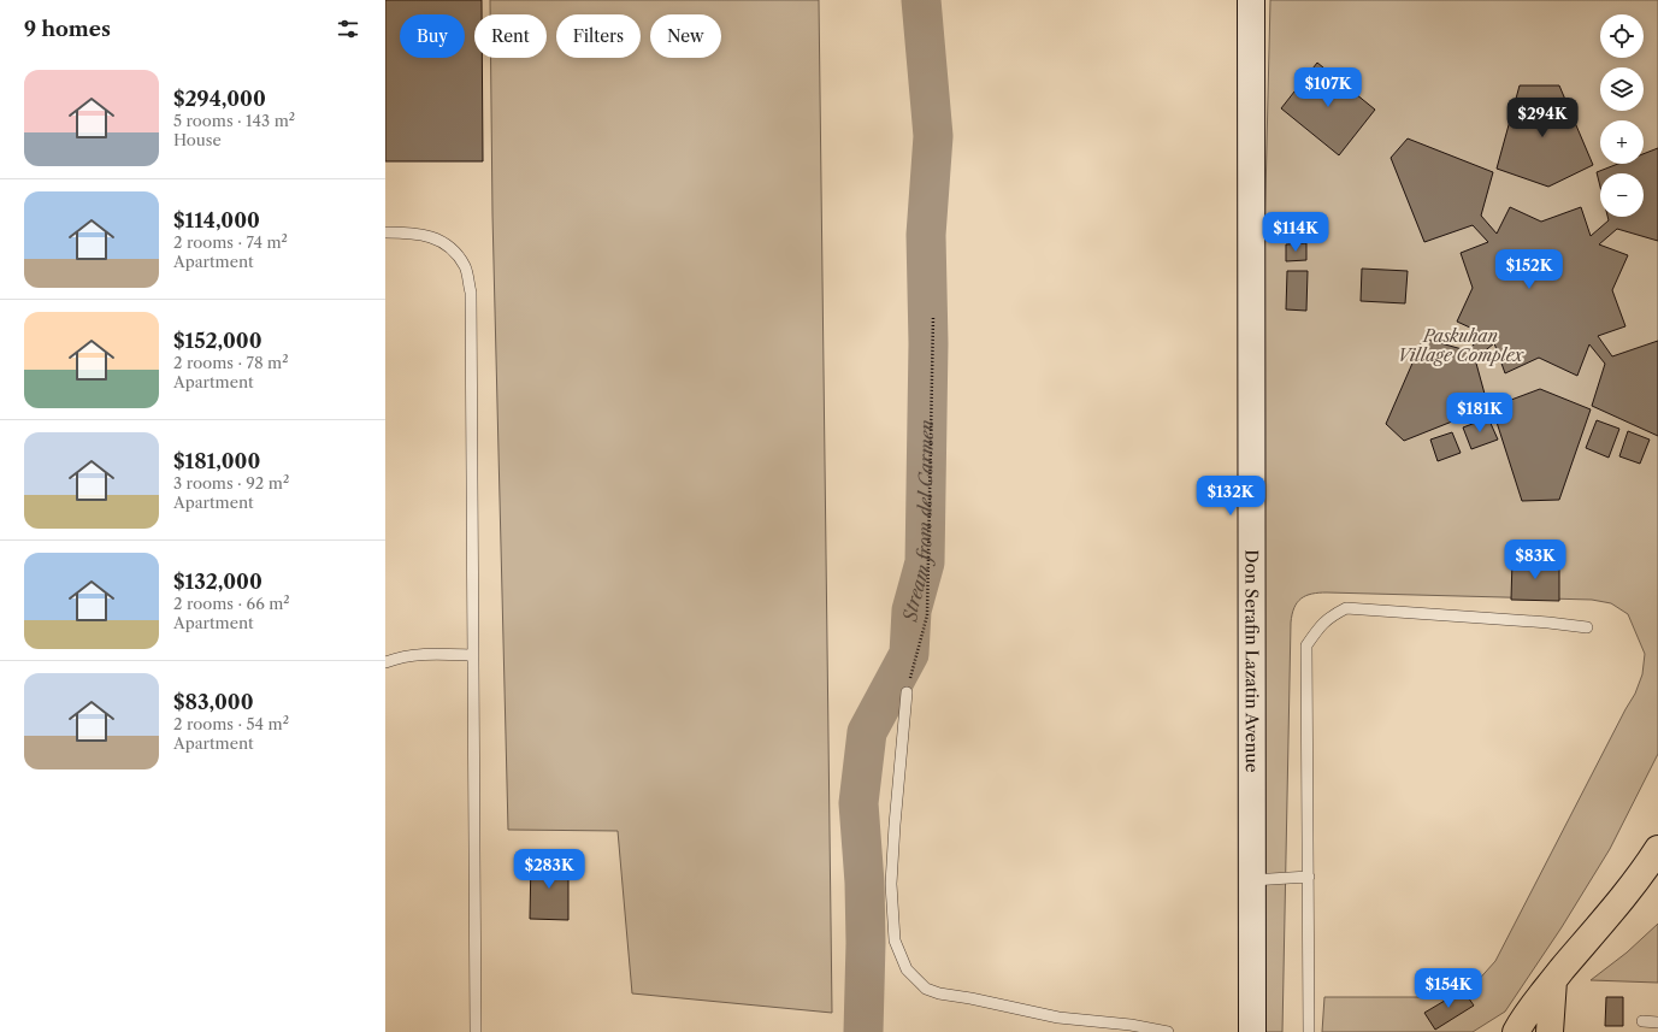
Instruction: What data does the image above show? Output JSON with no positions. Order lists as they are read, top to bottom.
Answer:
{
  "streets": {
    "main road": ["Don Serafin Lazatin Avenue"]
  },
  "water": ["Stream from del Carmen"],
  "parks": ["Paskuhan Village Complex"],
  "page": {
    "heading": "9 homes",
    "map_buttons": ["+", "−"],
    "chip": [
      "Buy",
      "Rent",
      "Filters",
      "New"
    ],
    "list": [
      {
        "name": "$294,000",
        "note": "5 rooms · 143 m² · House"
      },
      {
        "name": "$114,000",
        "note": "2 rooms · 74 m² · Apartment"
      },
      {
        "name": "$152,000",
        "note": "2 rooms · 78 m² · Apartment"
      },
      {
        "name": "$181,000",
        "note": "3 rooms · 92 m² · Apartment"
      },
      {
        "name": "$132,000",
        "note": "2 rooms · 66 m² · Apartment"
      },
      {
        "name": "$83,000",
        "note": "2 rooms · 54 m² · Apartment"
      }
    ],
    "price": [
      "$107K",
      "$294K",
      "$114K",
      "$152K",
      "$181K",
      "$132K",
      "$83K",
      "$283K",
      "$154K"
    ]
  }
}
